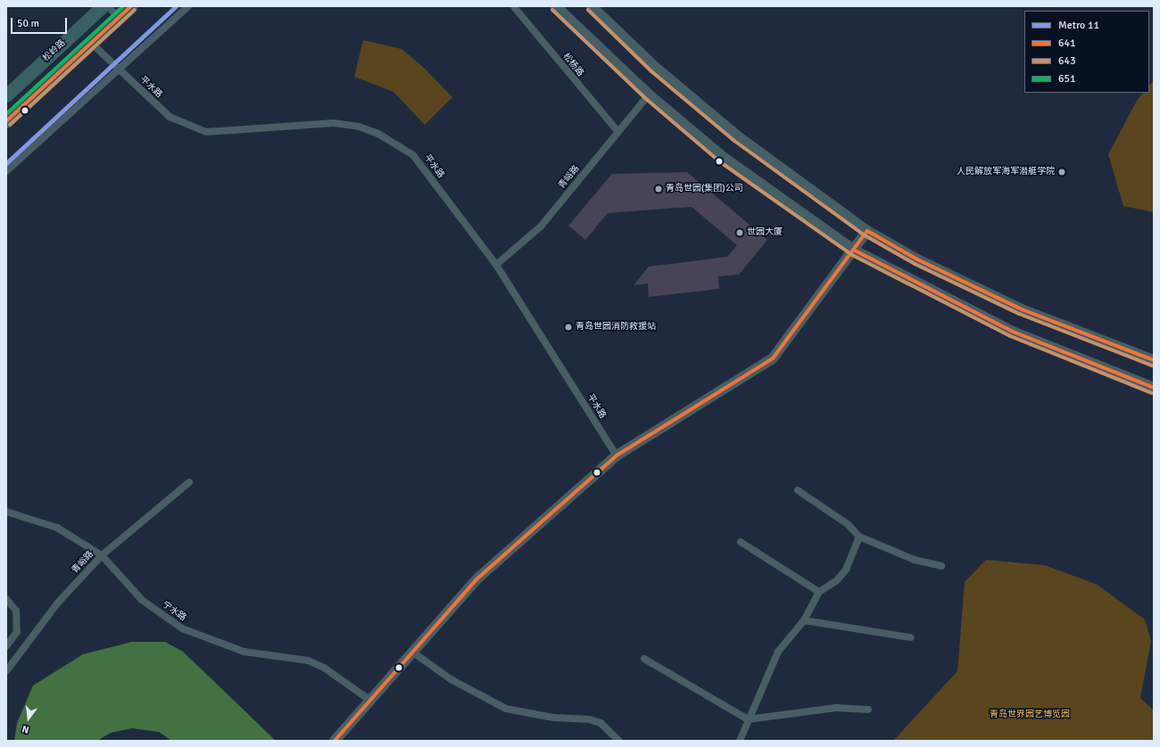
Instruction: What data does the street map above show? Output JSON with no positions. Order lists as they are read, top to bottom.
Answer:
{
  "streets": {
    "highway": ["松岭路"],
    "street": [
      "松杨路",
      "平水路",
      "青峪路",
      "宁水路"
    ]
  },
  "crossings": [
    ["松杨路", "青峪路"],
    ["平水路", "青峪路"],
    ["青峪路", "宁水路"]
  ],
  "parks": ["青岛世界园艺博览园"],
  "places": [
    "人民解放军海军潜艇学院",
    "青岛世园(集团)公司",
    "世园大厦",
    "青岛世园消防救援站"
  ],
  "lines": [
    "metro line 11",
    "transit line 641",
    "transit line 651",
    "transit line 643"
  ],
  "legend": [
    "Metro 11",
    "641",
    "643",
    "651"
  ],
  "scale_bar": "50 m",
  "north": "bottom"
}
